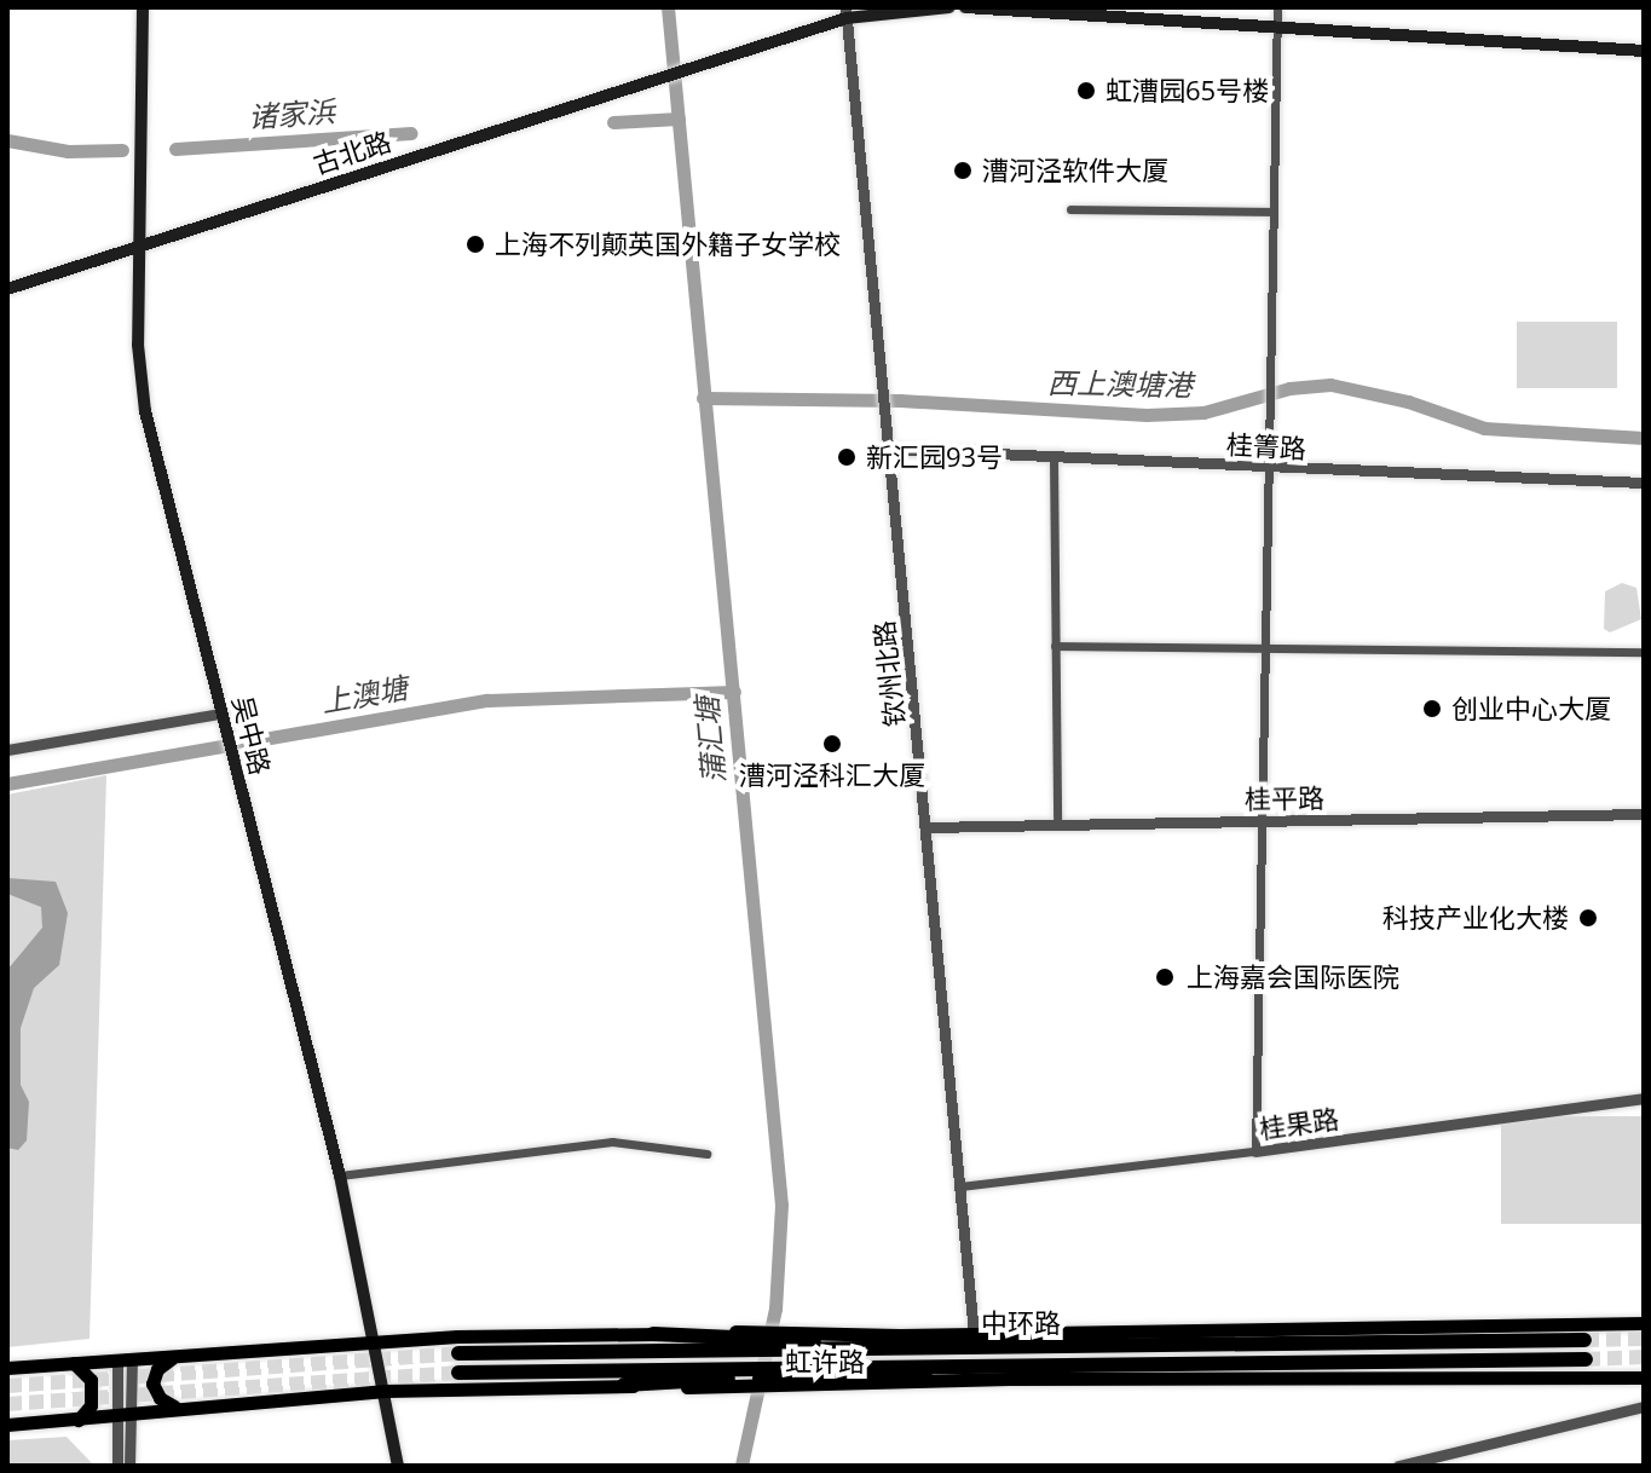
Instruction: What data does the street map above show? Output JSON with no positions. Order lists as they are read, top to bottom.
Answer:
{
  "streets": {
    "highway": ["中环路"],
    "main road": ["古北路", "吴中路", "虹许路"],
    "street": [
      "桂箐路",
      "钦州北路",
      "桂平路",
      "桂果路"
    ]
  },
  "crossings": [
    ["古北路", "钦州北路"],
    ["古北路", "吴中路"],
    ["桂箐路", "钦州北路"],
    ["钦州北路", "桂平路"],
    ["钦州北路", "桂果路"],
    ["钦州北路", "虹许路"],
    ["中环路", "虹许路"]
  ],
  "water": [
    "诸家浜",
    "西上澳塘港",
    "上澳塘",
    "蒲汇塘"
  ],
  "places": [
    "虹漕园65号楼",
    "漕河泾软件大厦",
    "上海不列颠英国外籍子女学校",
    "新汇园93号",
    "创业中心大厦",
    "漕河泾科汇大厦",
    "科技产业化大楼",
    "上海嘉会国际医院"
  ]
}
